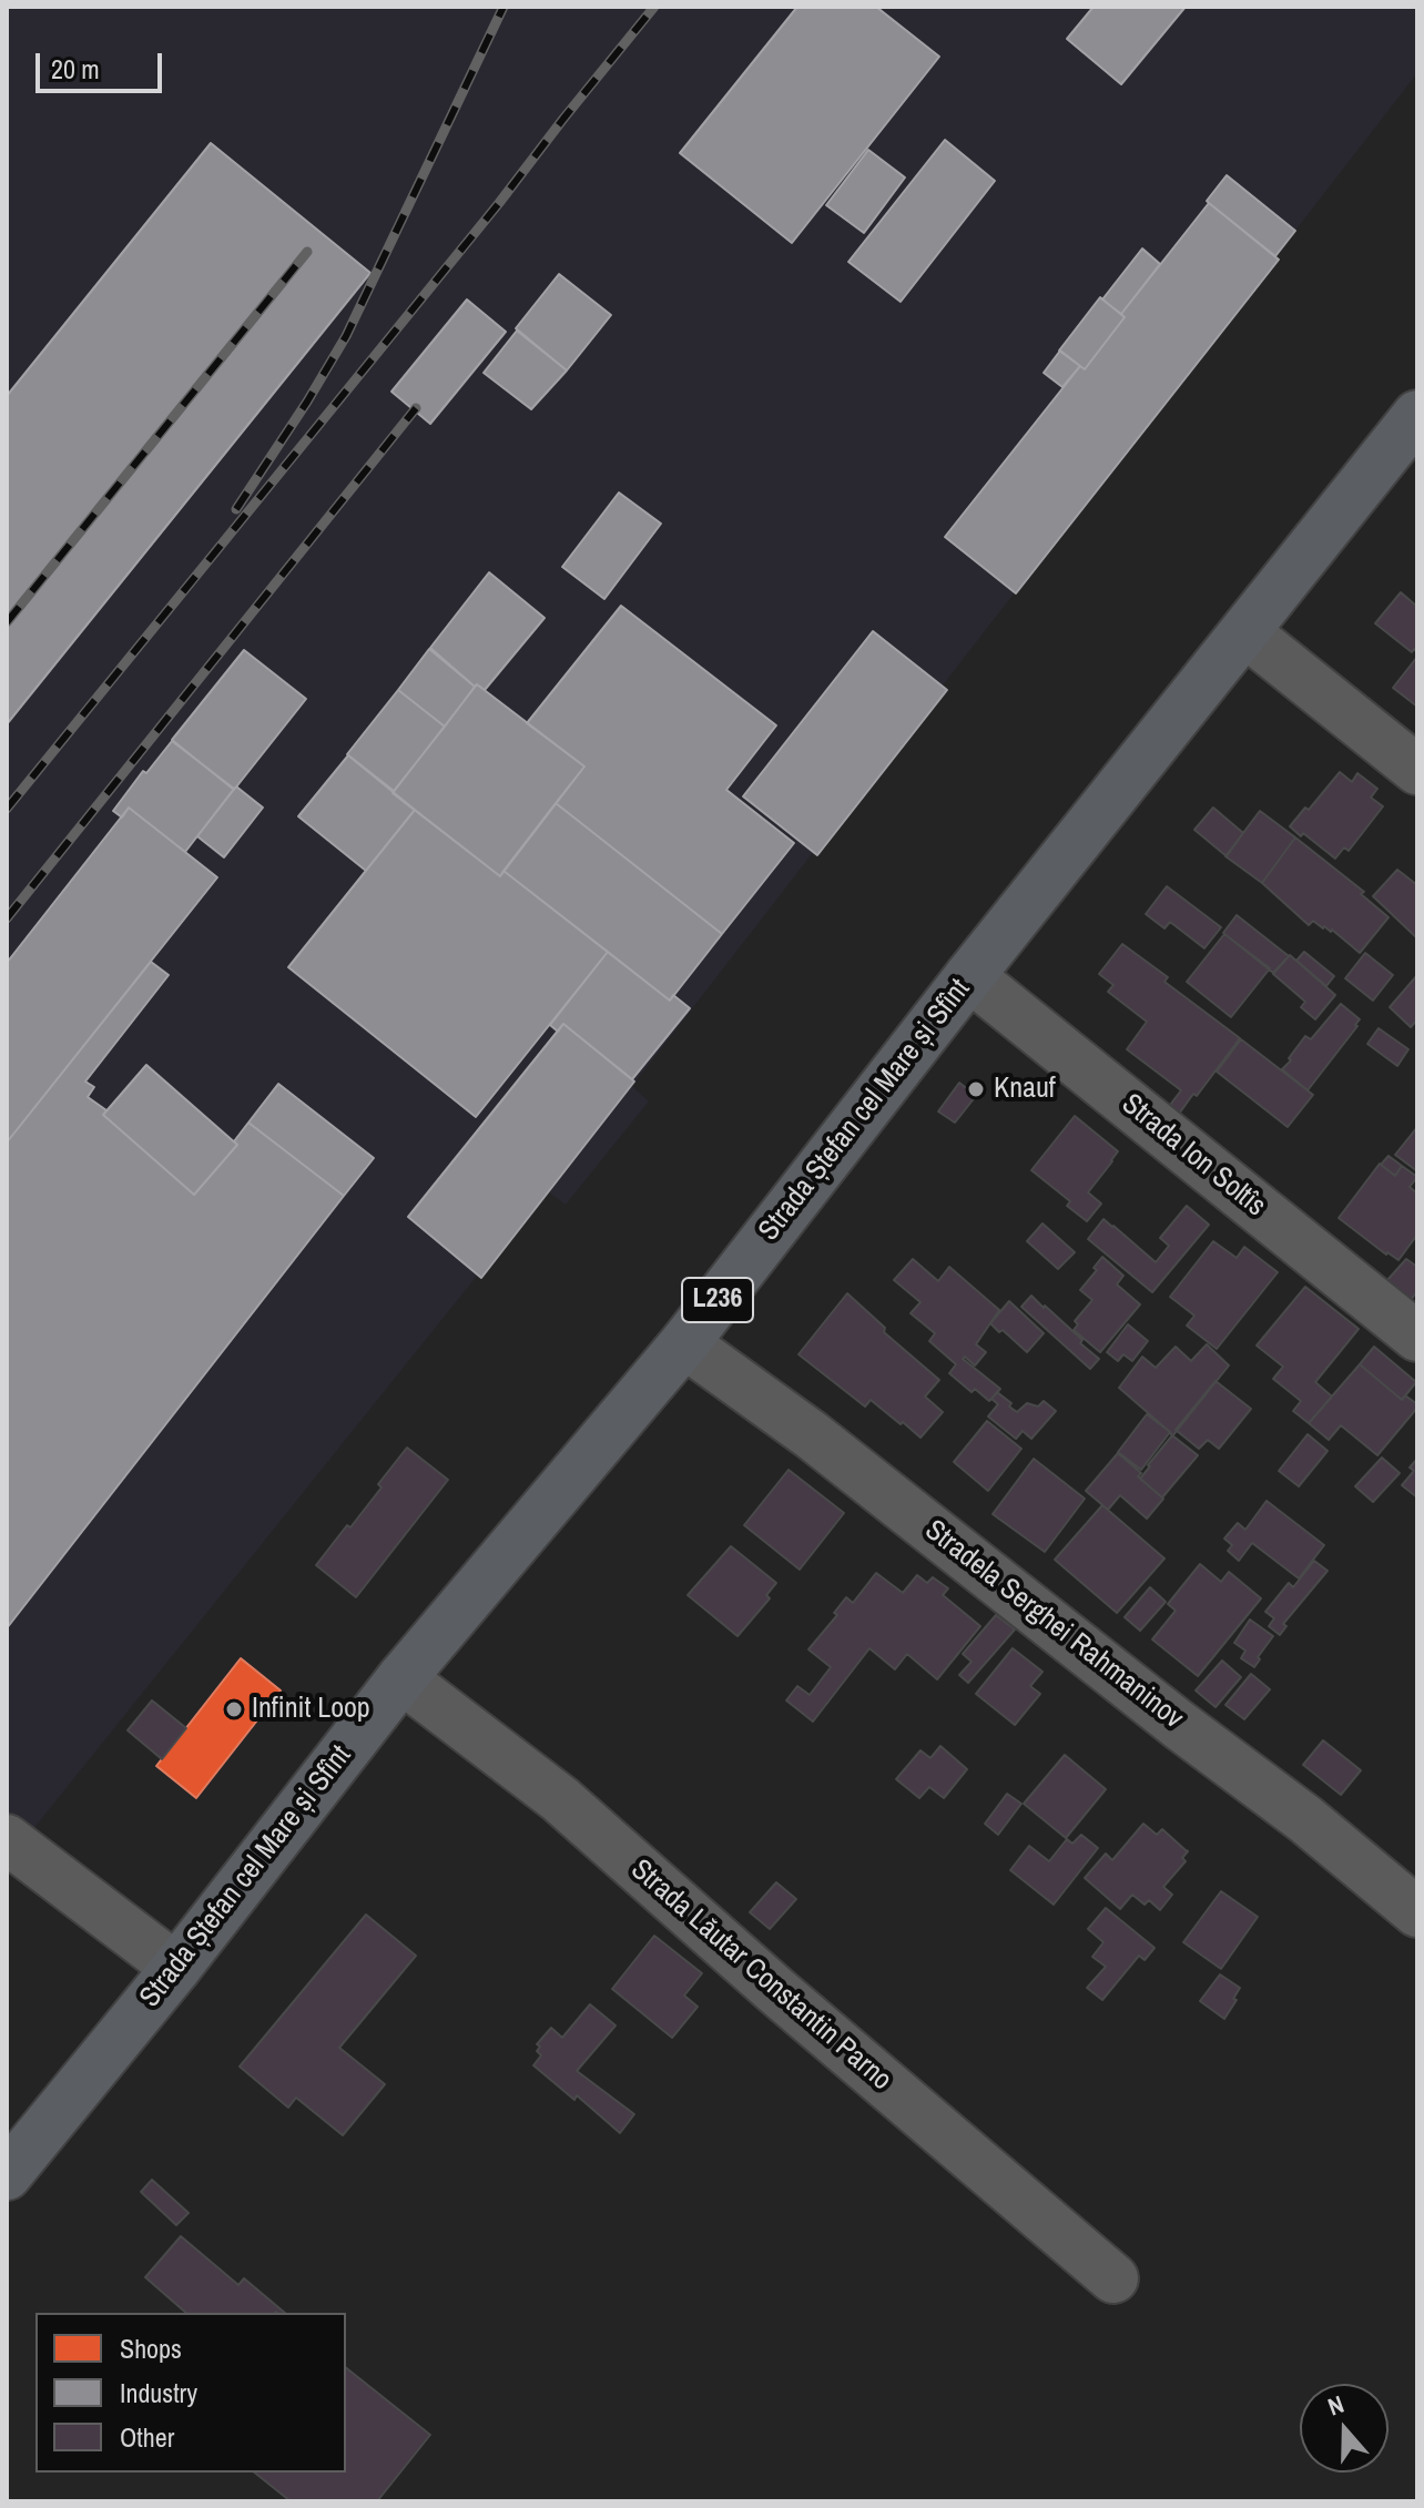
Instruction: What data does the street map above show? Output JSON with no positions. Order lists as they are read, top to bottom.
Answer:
{
  "streets": {
    "main road": ["Strada Ștefan cel Mare și Sfînt", "L236"],
    "street": ["Strada Ion Soltîs", "Stradela Serghei Rahmaninov", "Strada Lăutar Constantin Parno"]
  },
  "crossings": [
    ["Strada Ștefan cel Mare și Sfînt", "Strada Ion Soltîs"],
    ["Strada Ștefan cel Mare și Sfînt", "Stradela Serghei Rahmaninov"],
    ["Strada Ștefan cel Mare și Sfînt", "Strada Lăutar Constantin Parno"]
  ],
  "places": ["Knauf", "Infinit Loop"],
  "legend": ["Shops", "Industry", "Other"],
  "scale_bar": "20 m",
  "north": "top"
}
